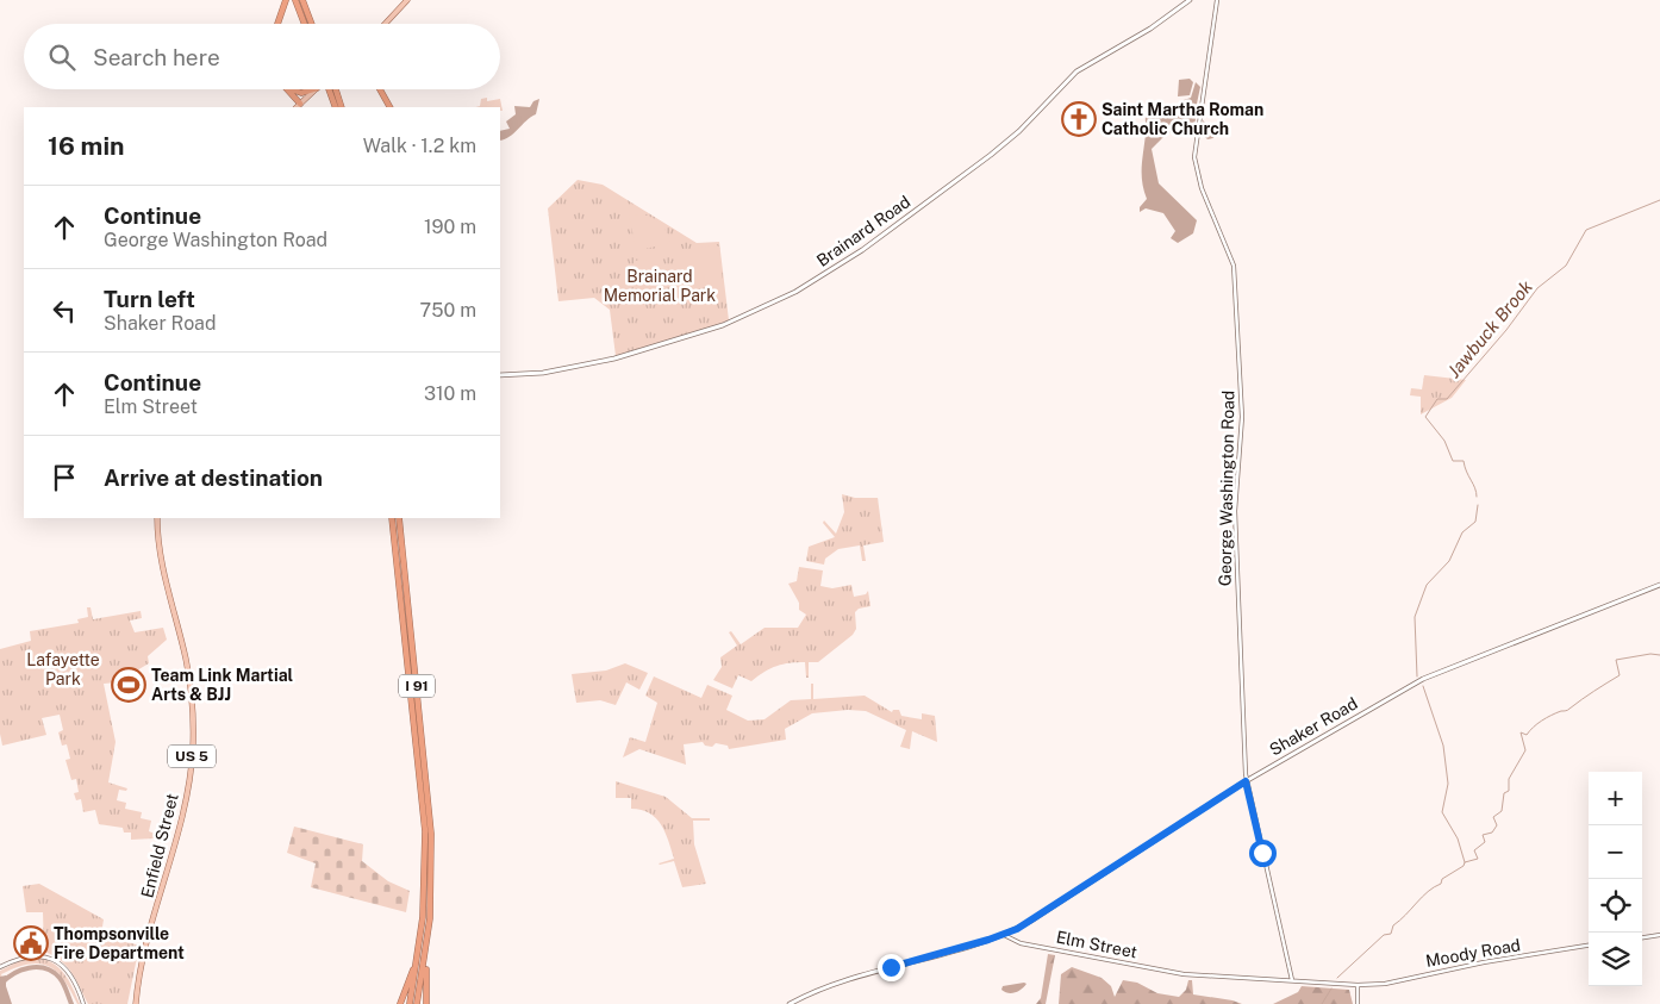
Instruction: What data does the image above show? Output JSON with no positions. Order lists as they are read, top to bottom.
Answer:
{
  "streets": {
    "highway": ["I 91"],
    "main road": [
      "Brainard Road",
      "Shaker Road",
      "US 5",
      "Enfield Street"
    ],
    "street": ["George Washington Road", "Elm Street", "Moody Road"]
  },
  "crossings": [
    ["George Washington Road", "Shaker Road"],
    ["George Washington Road", "Elm Street"],
    ["Shaker Road", "Elm Street"],
    ["Elm Street", "Moody Road"]
  ],
  "water": ["Jawbuck Brook"],
  "parks": ["Brainard Memorial Park", "Lafayette Park"],
  "places": {
    "church": ["Saint Martha Roman Catholic Church"],
    "sports": ["Team Link Martial Arts & BJJ"],
    "public building": ["Thompsonville Fire Department"]
  },
  "page": {
    "search": "Search here",
    "heading": ["16 min", "Walk · 1.2 km"],
    "list": [
      ["Continue", "George Washington Road", "190 m"],
      ["Turn left", "Shaker Road", "750 m"],
      ["Continue", "Elm Street", "310 m"],
      "Arrive at destination"
    ],
    "map_buttons": ["+", "−"]
  }
}
